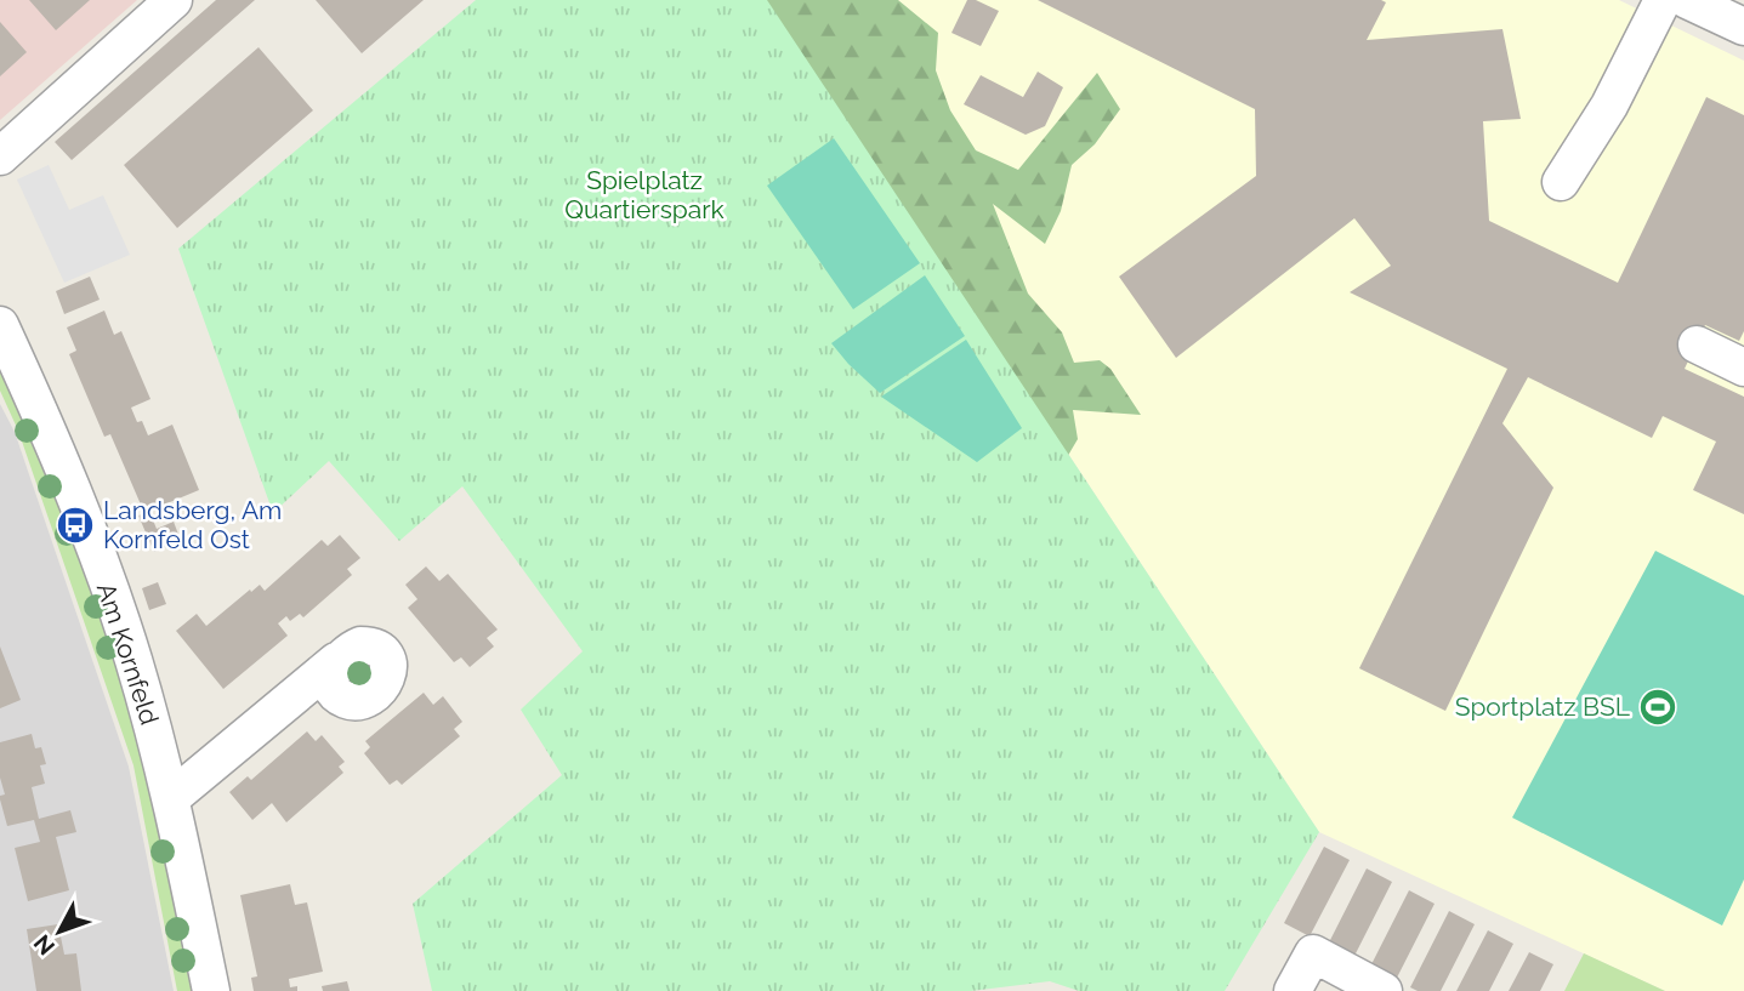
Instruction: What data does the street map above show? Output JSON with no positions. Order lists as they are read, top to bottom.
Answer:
{
  "streets": {
    "street": ["Am Kornfeld"]
  },
  "parks": ["Spielplatz Quartierspark"],
  "places": {
    "bus stop": ["Landsberg, Am Kornfeld Ost"],
    "sports": ["Sportplatz BSL"]
  },
  "north": "bottom left"
}
